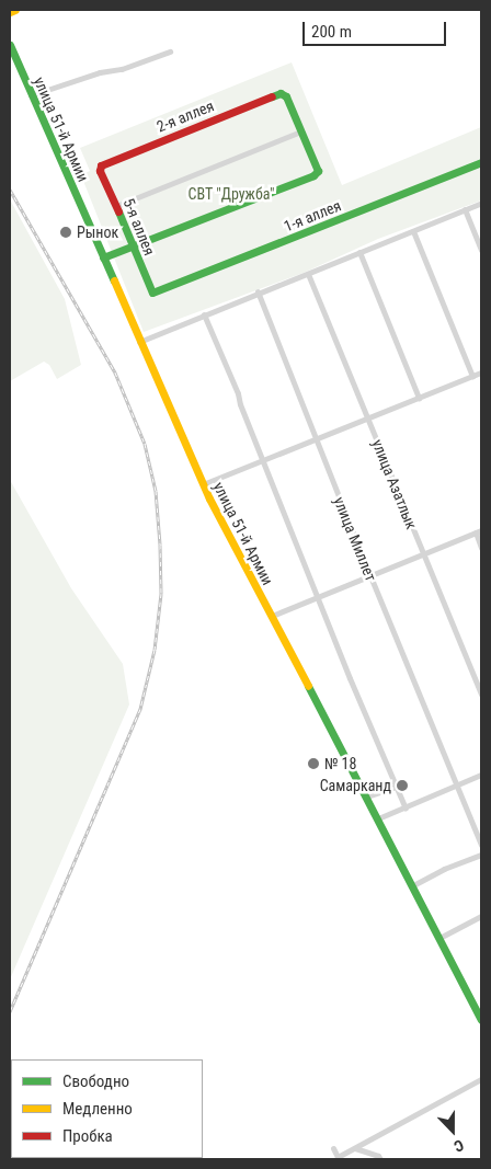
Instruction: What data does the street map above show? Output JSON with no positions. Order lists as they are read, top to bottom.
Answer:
{
  "streets": {
    "main road": [
      "2-я аллея",
      "улица 51-й Армии",
      "1-я аллея",
      "5-я аллея"
    ],
    "street": ["улица Азатлык", "улица Миллет"]
  },
  "crossings": [
    ["2-я аллея", "5-я аллея"],
    ["1-я аллея", "5-я аллея"]
  ],
  "parks": ["СВТ \"Дружба\""],
  "places": ["Рынок", "№ 18", "Самарканд"],
  "legend": ["Свободно", "Медленно", "Пробка"],
  "scale_bar": "200 m",
  "north": "bottom"
}
